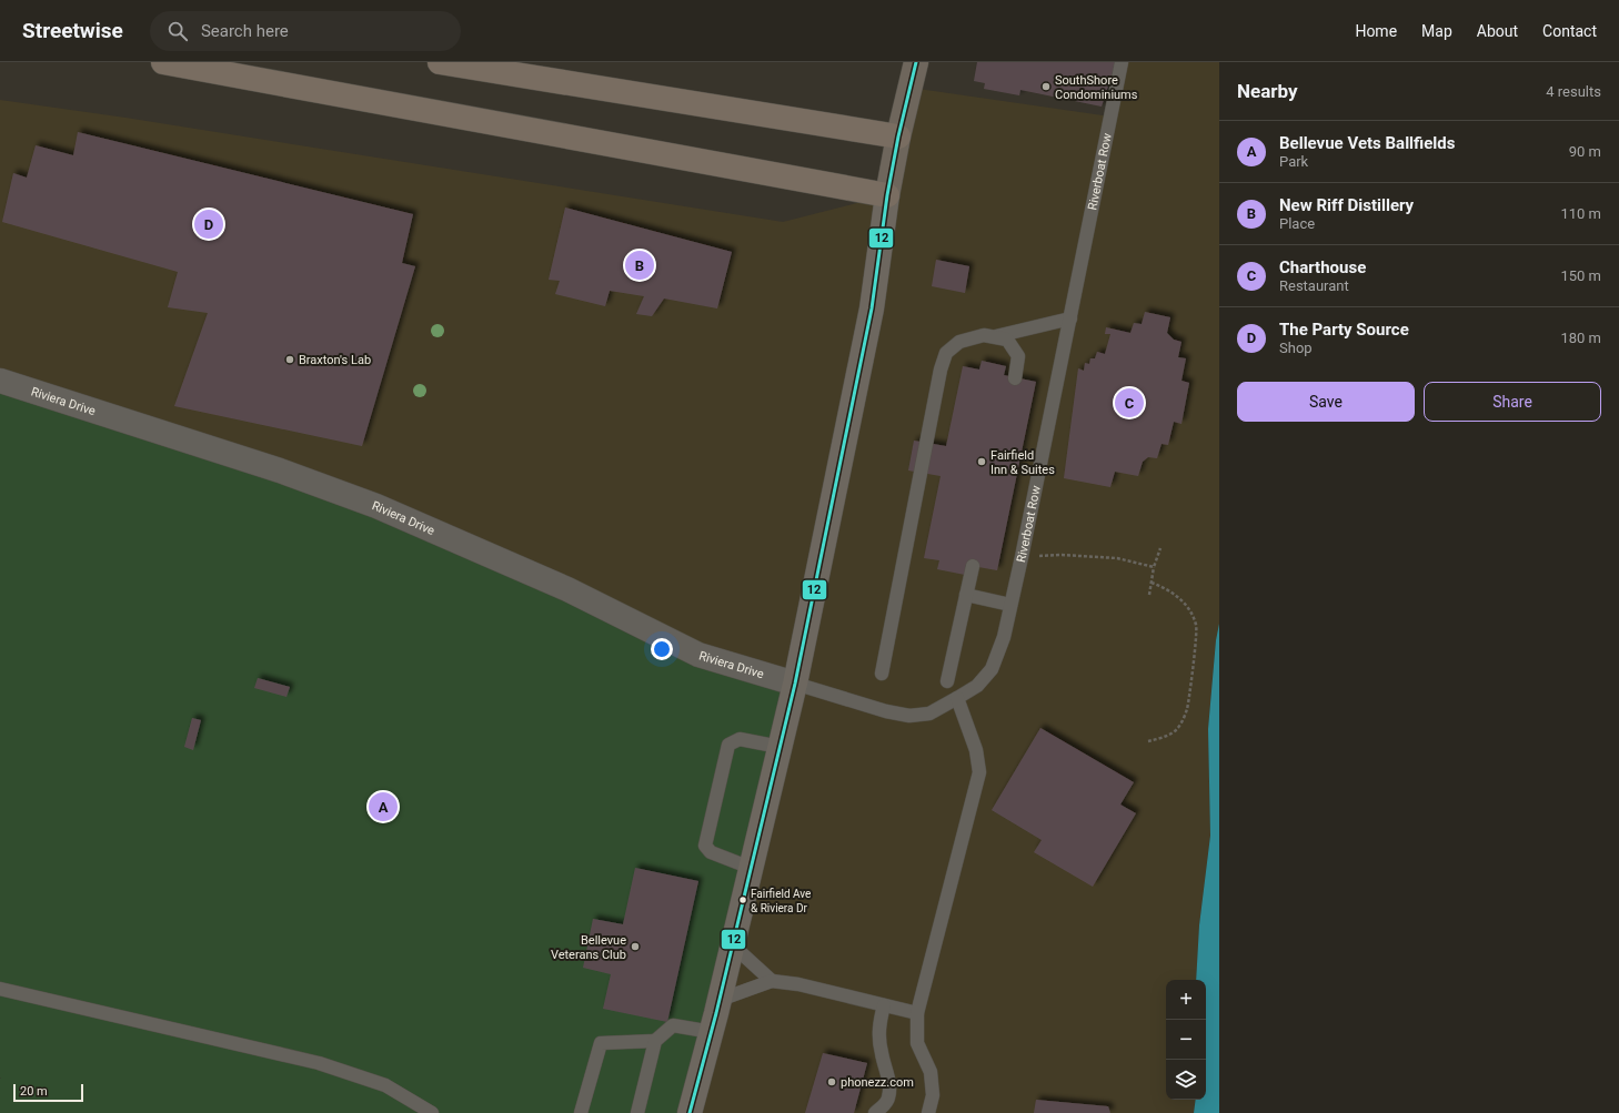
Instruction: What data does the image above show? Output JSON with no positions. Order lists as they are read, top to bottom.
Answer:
{
  "streets": {
    "street": ["Riviera Drive"],
    "lane": ["Riverboat Row"]
  },
  "crossings": [
    ["Riverboat Row", "Riviera Drive"]
  ],
  "places": [
    "SouthShore Condominiums",
    "Braxton's Lab",
    "Fairfield Inn & Suites",
    "Fairfield Ave & Riviera Dr",
    "Bellevue Veterans Club",
    "phonezz.com"
  ],
  "lines": ["transit line 12"],
  "scale_bar": "20 m",
  "page": {
    "header": "Streetwise",
    "search": "Search here",
    "nav": [
      "Home",
      "Map",
      "About",
      "Contact"
    ],
    "heading": ["Nearby", "4 results"],
    "list": [
      {
        "mark": "A",
        "name": "Bellevue Vets Ballfields",
        "note": "Park",
        "value": "90 m"
      },
      {
        "mark": "B",
        "name": "New Riff Distillery",
        "note": "Place",
        "value": "110 m"
      },
      {
        "mark": "C",
        "name": "Charthouse",
        "note": "Restaurant",
        "value": "150 m"
      },
      {
        "mark": "D",
        "name": "The Party Source",
        "note": "Shop",
        "value": "180 m"
      }
    ],
    "pins": [
      "D",
      "B",
      "C",
      "A"
    ],
    "buttons": ["Save", "Share"],
    "map_buttons": ["+", "−"],
    "scale": "20 m"
  }
}
